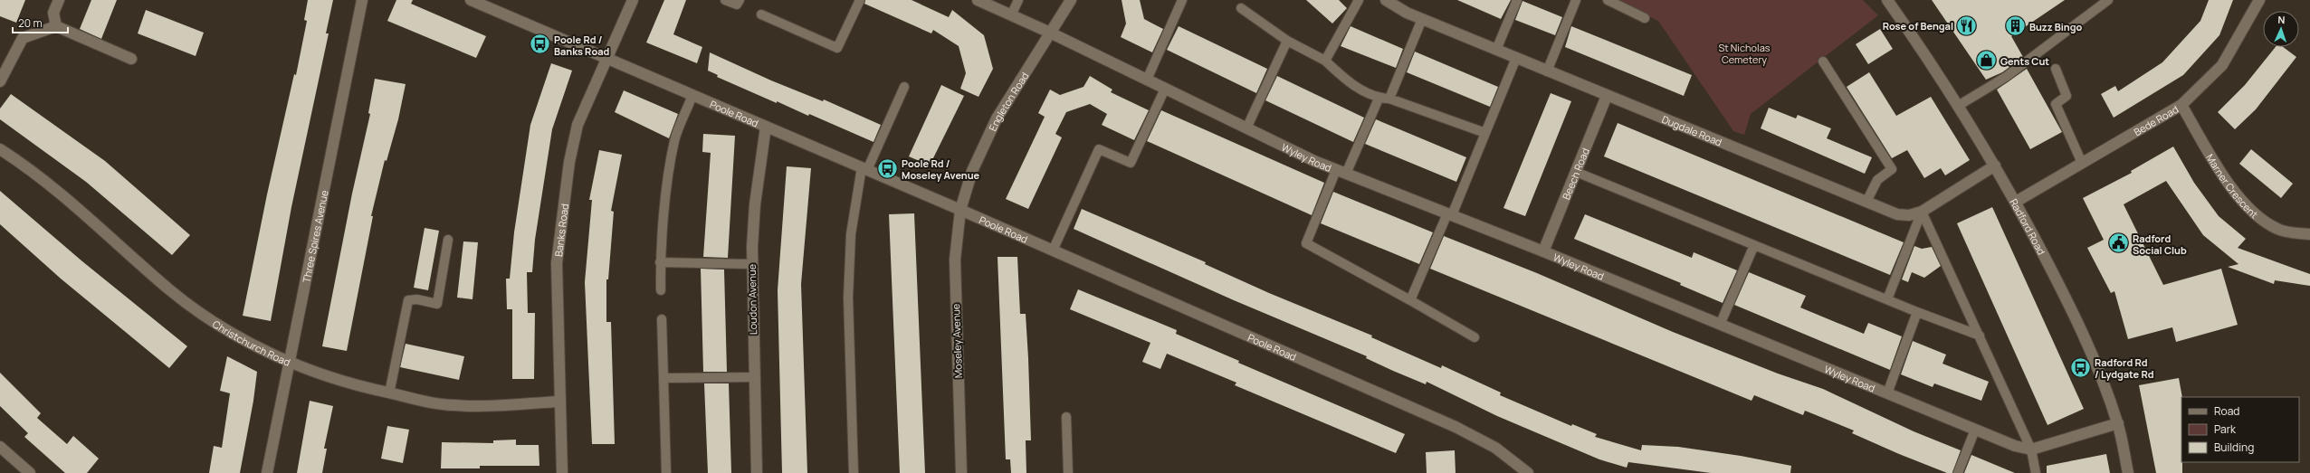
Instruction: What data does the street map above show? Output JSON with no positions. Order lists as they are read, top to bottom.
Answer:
{
  "streets": {
    "street": [
      "Engleton Road",
      "Poole Road",
      "Bede Road",
      "Dugdale Road",
      "Wyley Road",
      "Beech Road",
      "Marner Crescent",
      "Radford Road",
      "Banks Road",
      "Three Spires Avenue",
      "Loudon Avenue",
      "Moseley Avenue",
      "Christchurch Road"
    ]
  },
  "crossings": [
    ["Engleton Road", "Poole Road"],
    ["Engleton Road", "Wyley Road"],
    ["Engleton Road", "Moseley Avenue"],
    ["Poole Road", "Banks Road"],
    ["Poole Road", "Loudon Avenue"],
    ["Poole Road", "Moseley Avenue"],
    ["Bede Road", "Marner Crescent"],
    ["Bede Road", "Radford Road"],
    ["Dugdale Road", "Beech Road"],
    ["Dugdale Road", "Radford Road"],
    ["Wyley Road", "Beech Road"],
    ["Banks Road", "Christchurch Road"],
    ["Three Spires Avenue", "Christchurch Road"]
  ],
  "parks": ["St Nicholas Cemetery"],
  "places": {
    "restaurant": ["Rose of Bengal"],
    "building": ["Buzz Bingo"],
    "bus stop": ["Poole Rd / Banks Road", "Poole Rd / Moseley Avenue", "Radford Rd / Lydgate Rd"],
    "shop": ["Gents Cut"],
    "public building": ["Radford Social Club"]
  },
  "legend": ["Road", "Park", "Building"],
  "scale_bar": "20 m",
  "north": "top"
}
